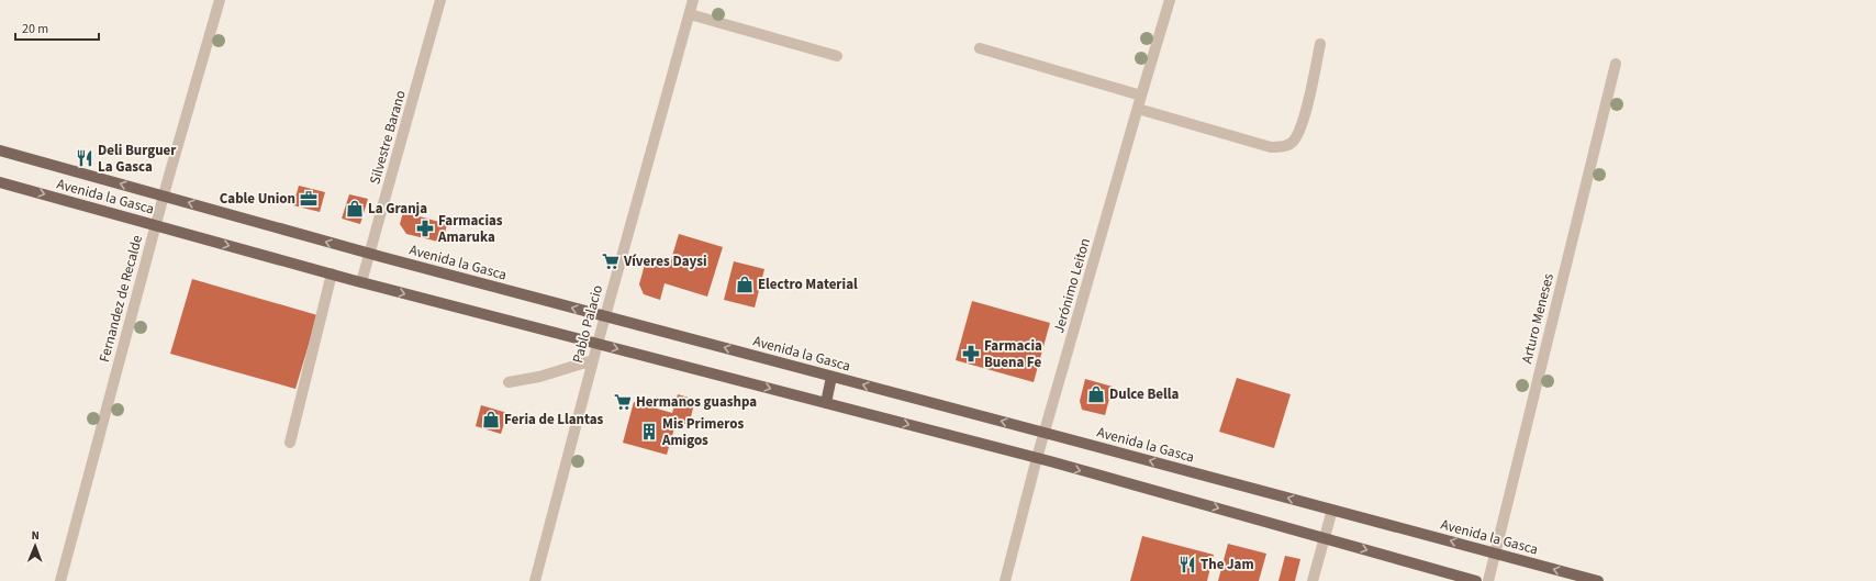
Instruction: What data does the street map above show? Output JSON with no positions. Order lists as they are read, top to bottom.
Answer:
{
  "streets": {
    "main road": ["Avenida la Gasca"],
    "street": [
      "Silvestre Barano",
      "Jerónimo Leiton",
      "Fernandez de Recalde",
      "Arturo Meneses",
      "Pablo Palacio"
    ]
  },
  "crossings": [
    ["Silvestre Barano", "Avenida la Gasca"],
    ["Avenida la Gasca", "Jerónimo Leiton"],
    ["Avenida la Gasca", "Fernandez de Recalde"],
    ["Avenida la Gasca", "Arturo Meneses"],
    ["Avenida la Gasca", "Pablo Palacio"]
  ],
  "places": {
    "restaurant": ["Deli Burguer La Gasca", "The Jam"],
    "office": ["Cable Union"],
    "shop": [
      "La Granja",
      "Electro Material",
      "Dulce Bella",
      "Feria de Llantas"
    ],
    "pharmacy": ["Farmacias Amaruka", "Farmacia Buena Fe"],
    "supermarket": ["Víveres Daysi", "Hermanos guashpa"],
    "building": ["Mis Primeros Amigos"]
  },
  "scale_bar": "20 m",
  "north": "top"
}
